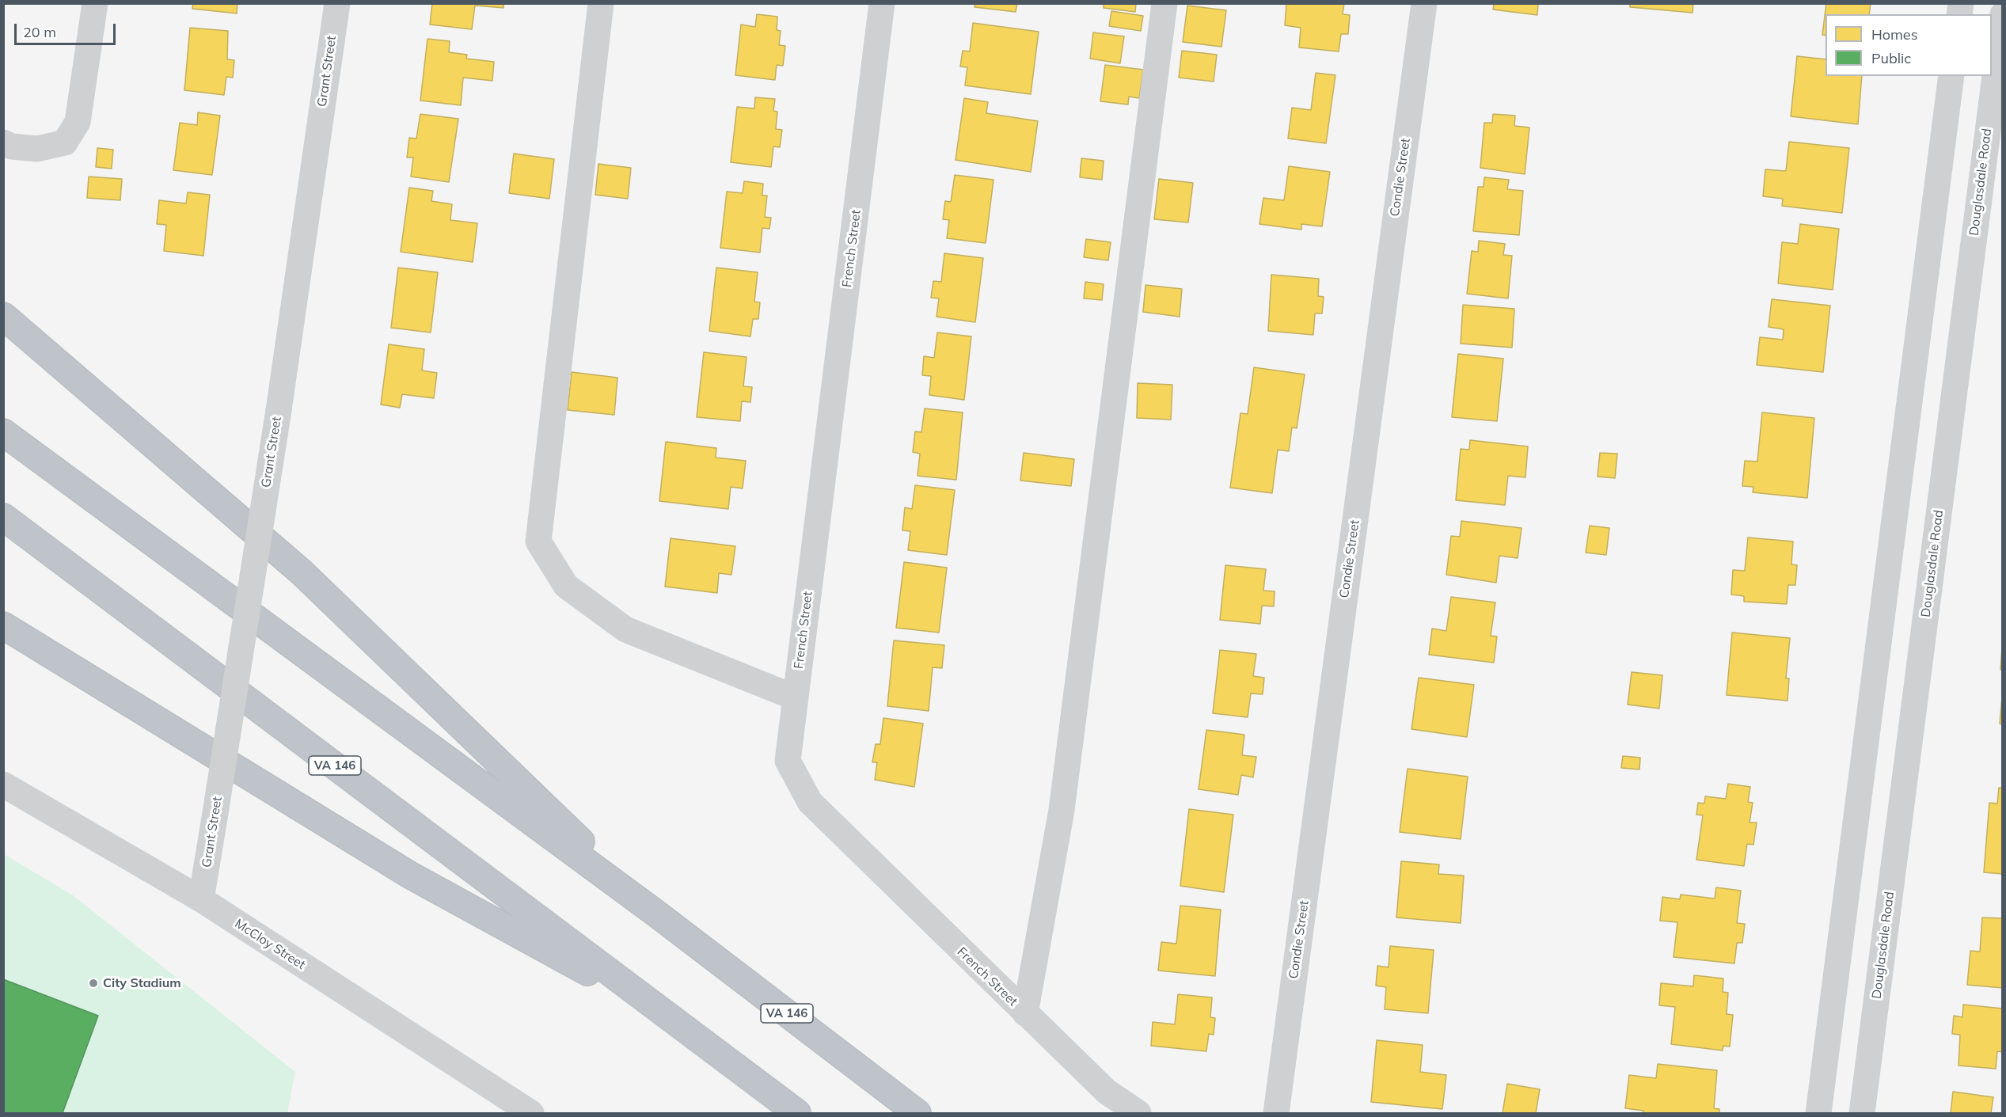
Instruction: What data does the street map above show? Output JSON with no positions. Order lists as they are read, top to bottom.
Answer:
{
  "streets": {
    "highway": ["VA 146"],
    "street": [
      "Grant Street",
      "Condie Street",
      "Douglasdale Road",
      "French Street",
      "McCloy Street"
    ]
  },
  "crossings": [
    ["Grant Street", "McCloy Street"]
  ],
  "places": ["City Stadium"],
  "legend": ["Homes", "Public"],
  "scale_bar": "20 m"
}
